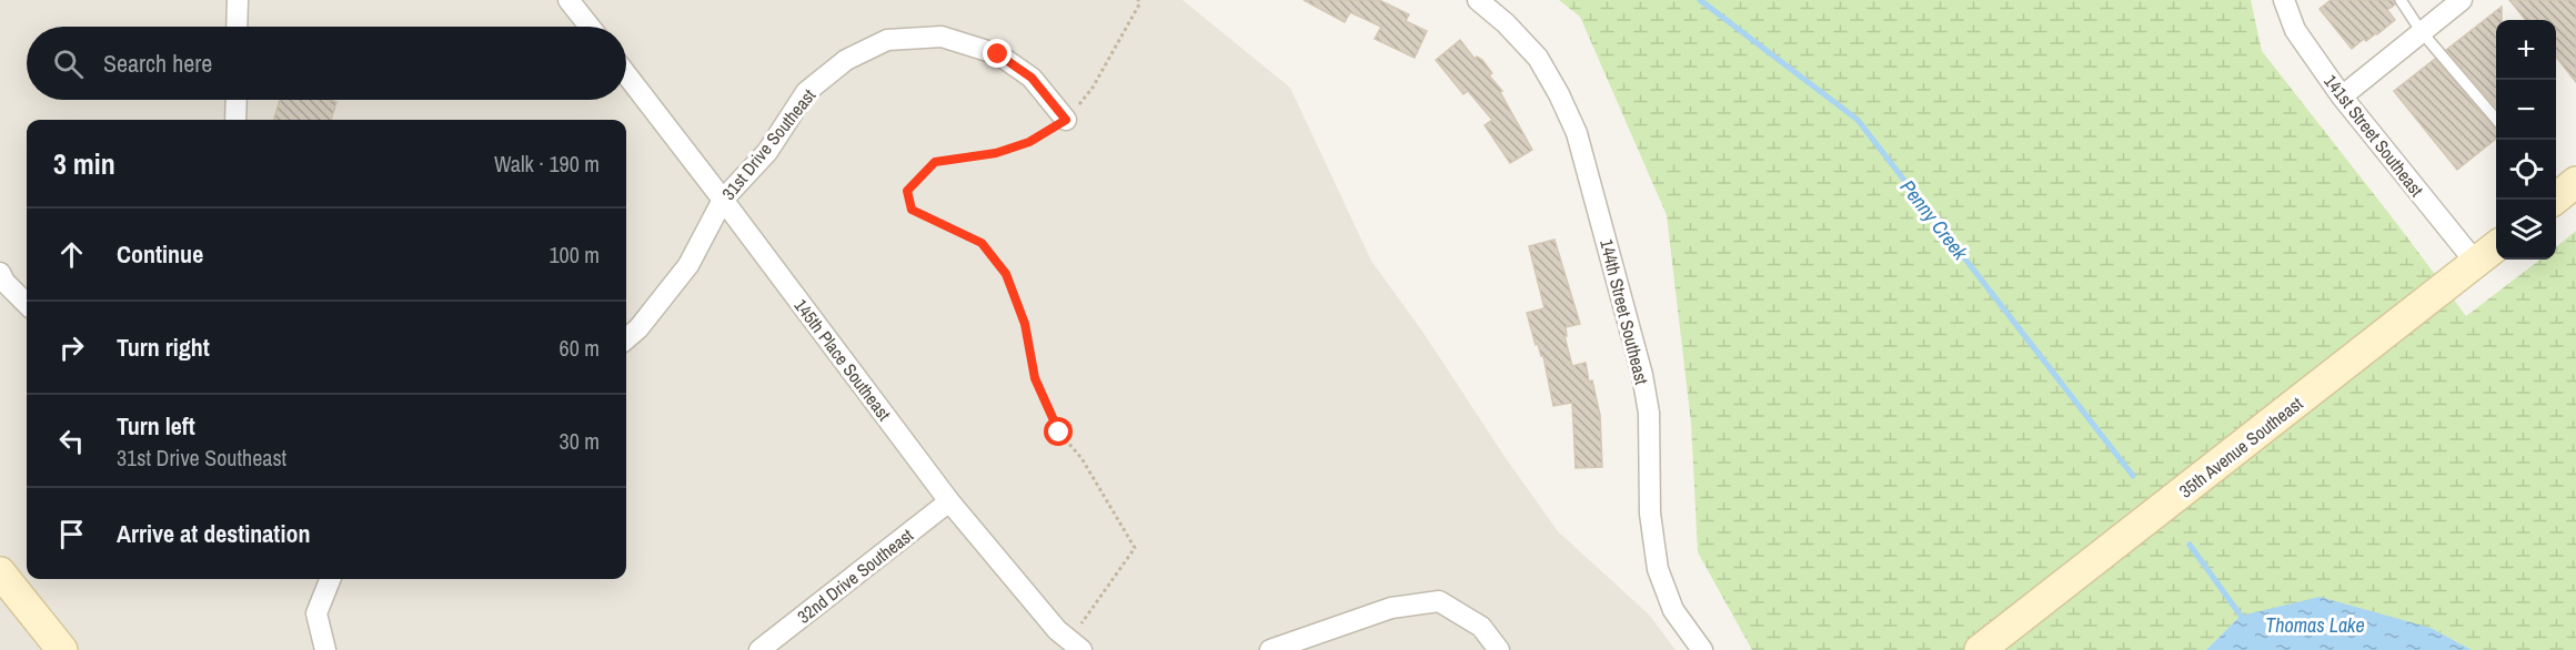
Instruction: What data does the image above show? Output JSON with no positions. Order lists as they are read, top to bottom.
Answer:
{
  "streets": {
    "street": [
      "141st Street Southeast",
      "31st Drive Southeast",
      "144th Street Southeast",
      "145th Place Southeast",
      "35th Avenue Southeast",
      "32nd Drive Southeast"
    ]
  },
  "crossings": [
    ["141st Street Southeast", "35th Avenue Southeast"],
    ["31st Drive Southeast", "145th Place Southeast"],
    ["145th Place Southeast", "32nd Drive Southeast"]
  ],
  "water": ["Penny Creek", "Thomas Lake"],
  "page": {
    "map_buttons": ["+", "−"],
    "search": "Search here",
    "heading": ["3 min", "Walk · 190 m"],
    "list": [
      ["Continue", "100 m"],
      ["Turn right", "60 m"],
      ["Turn left", "31st Drive Southeast", "30 m"],
      "Arrive at destination"
    ]
  }
}
